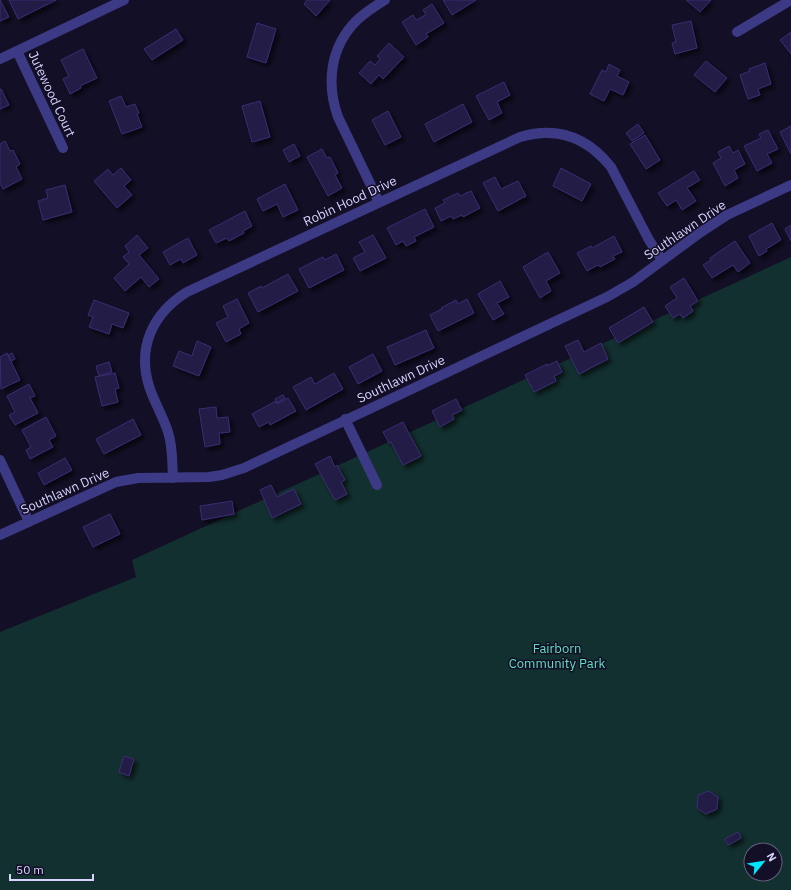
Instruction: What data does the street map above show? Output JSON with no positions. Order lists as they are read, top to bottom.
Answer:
{
  "streets": {
    "street": ["Jutewood Court", "Robin Hood Drive", "Southlawn Drive"]
  },
  "crossings": [
    ["Robin Hood Drive", "Southlawn Drive"]
  ],
  "parks": ["Fairborn Community Park"],
  "scale_bar": "50 m",
  "north": "top right"
}
